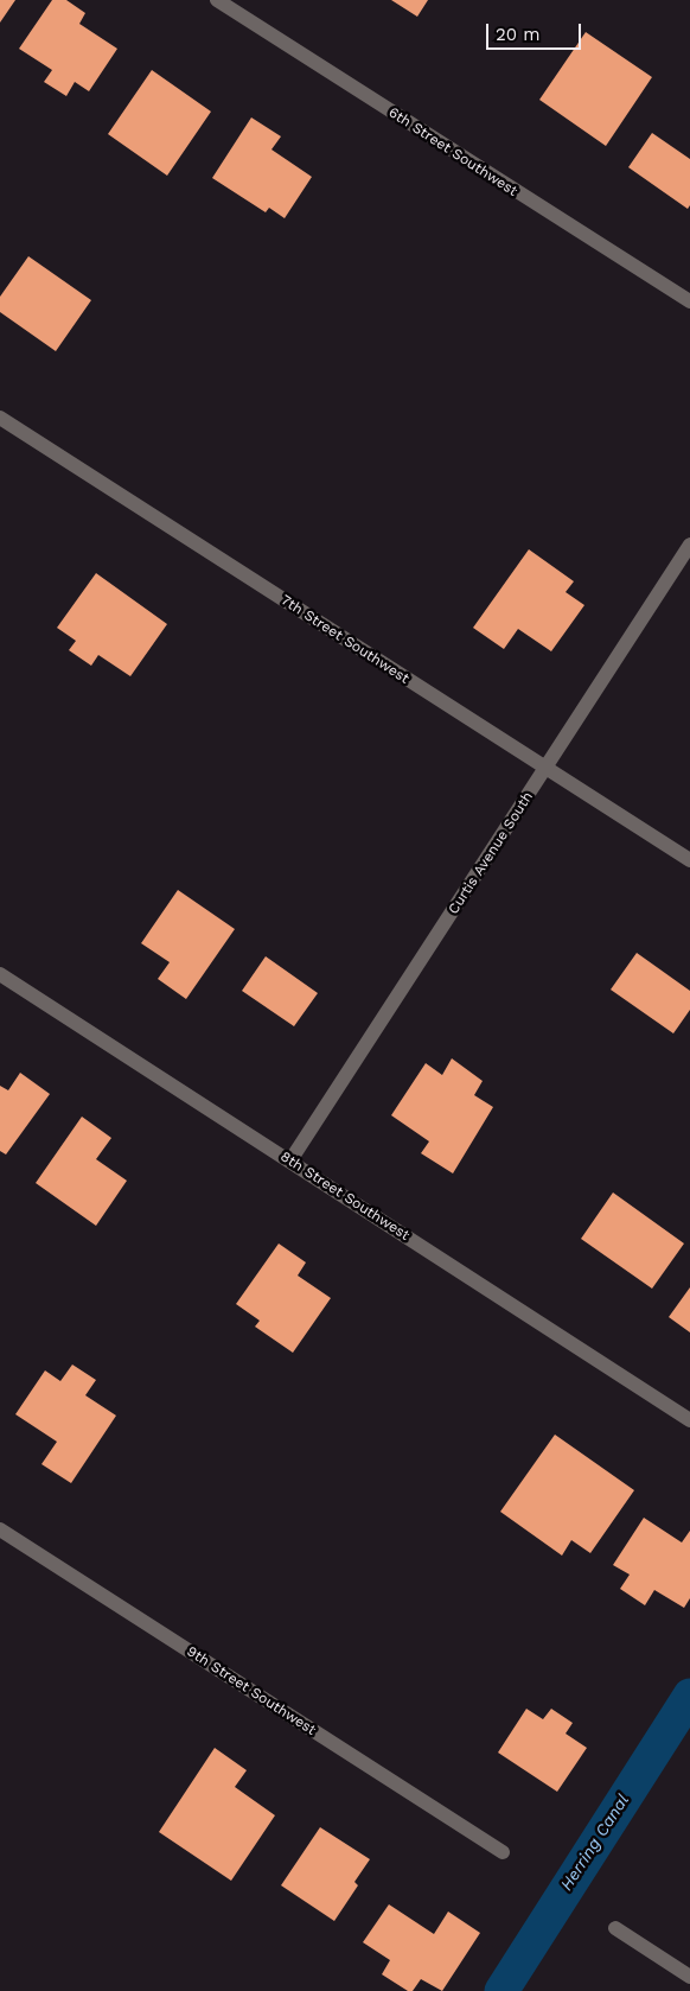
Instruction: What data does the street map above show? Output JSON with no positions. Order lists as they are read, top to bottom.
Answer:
{
  "streets": {
    "street": [
      "6th Street Southwest",
      "7th Street Southwest",
      "Curtis Avenue South",
      "8th Street Southwest",
      "9th Street Southwest"
    ]
  },
  "crossings": [
    ["7th Street Southwest", "Curtis Avenue South"],
    ["Curtis Avenue South", "8th Street Southwest"]
  ],
  "water": ["Herring Canal"],
  "scale_bar": "20 m"
}
